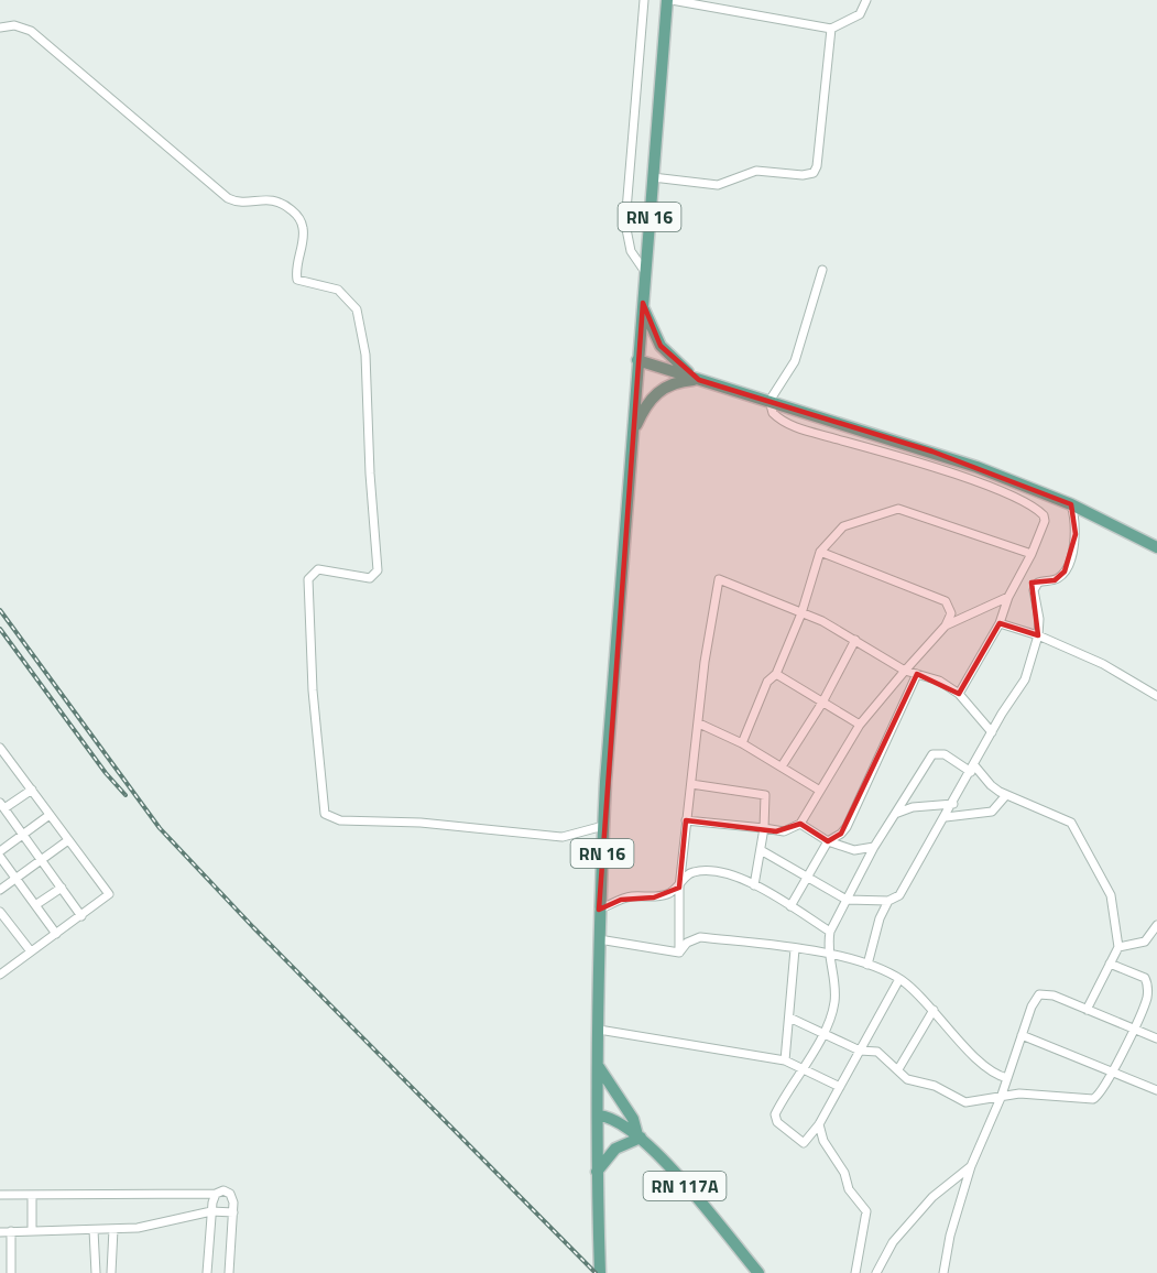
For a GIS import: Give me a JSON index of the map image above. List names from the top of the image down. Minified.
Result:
{"streets":{"main road":["RN 16","RN 117A"]},"crossings":[["RN 16","RN 117A"]]}
